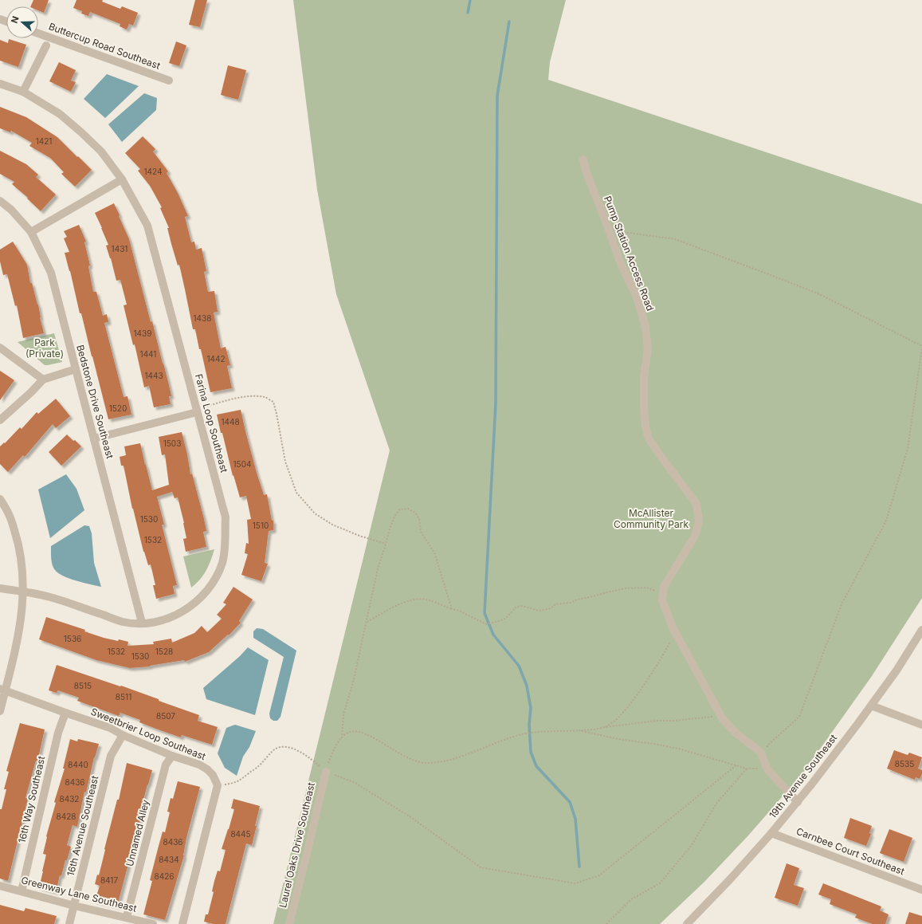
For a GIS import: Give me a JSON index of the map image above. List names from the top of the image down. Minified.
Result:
{"streets":{"street":["Buttercup Road Southeast","Pump Station Access Road","Bedstone Drive Southeast","Farina Loop Southeast","Sweetbrier Loop Southeast","19th Avenue Southeast","16th Way Southeast","16th Avenue Southeast","Unnamed Alley","Laurel Oaks Drive Southeast","Carnbee Court Southeast","Greenway Lane Southeast"]},"crossings":[["Bedstone Drive Southeast","Farina Loop Southeast"],["Sweetbrier Loop Southeast","16th Way Southeast"],["Sweetbrier Loop Southeast","16th Avenue Southeast"],["Sweetbrier Loop Southeast","Unnamed Alley"],["19th Avenue Southeast","Carnbee Court Southeast"],["16th Way Southeast","Greenway Lane Southeast"],["16th Avenue Southeast","Greenway Lane Southeast"],["Unnamed Alley","Greenway Lane Southeast"]],"parks":["Park (Private)","McAllister Community Park"],"house_numbers":["1421","1424","1431","1438","1439","1441","1442","1443","1520","1448","1503","1504","1530","1510","1532","1536","1532","1528","1530","8515","8511","8507","8535","8440","8436","8432","8428","8445","8436","8434","8426","8417"],"north":"left"}
